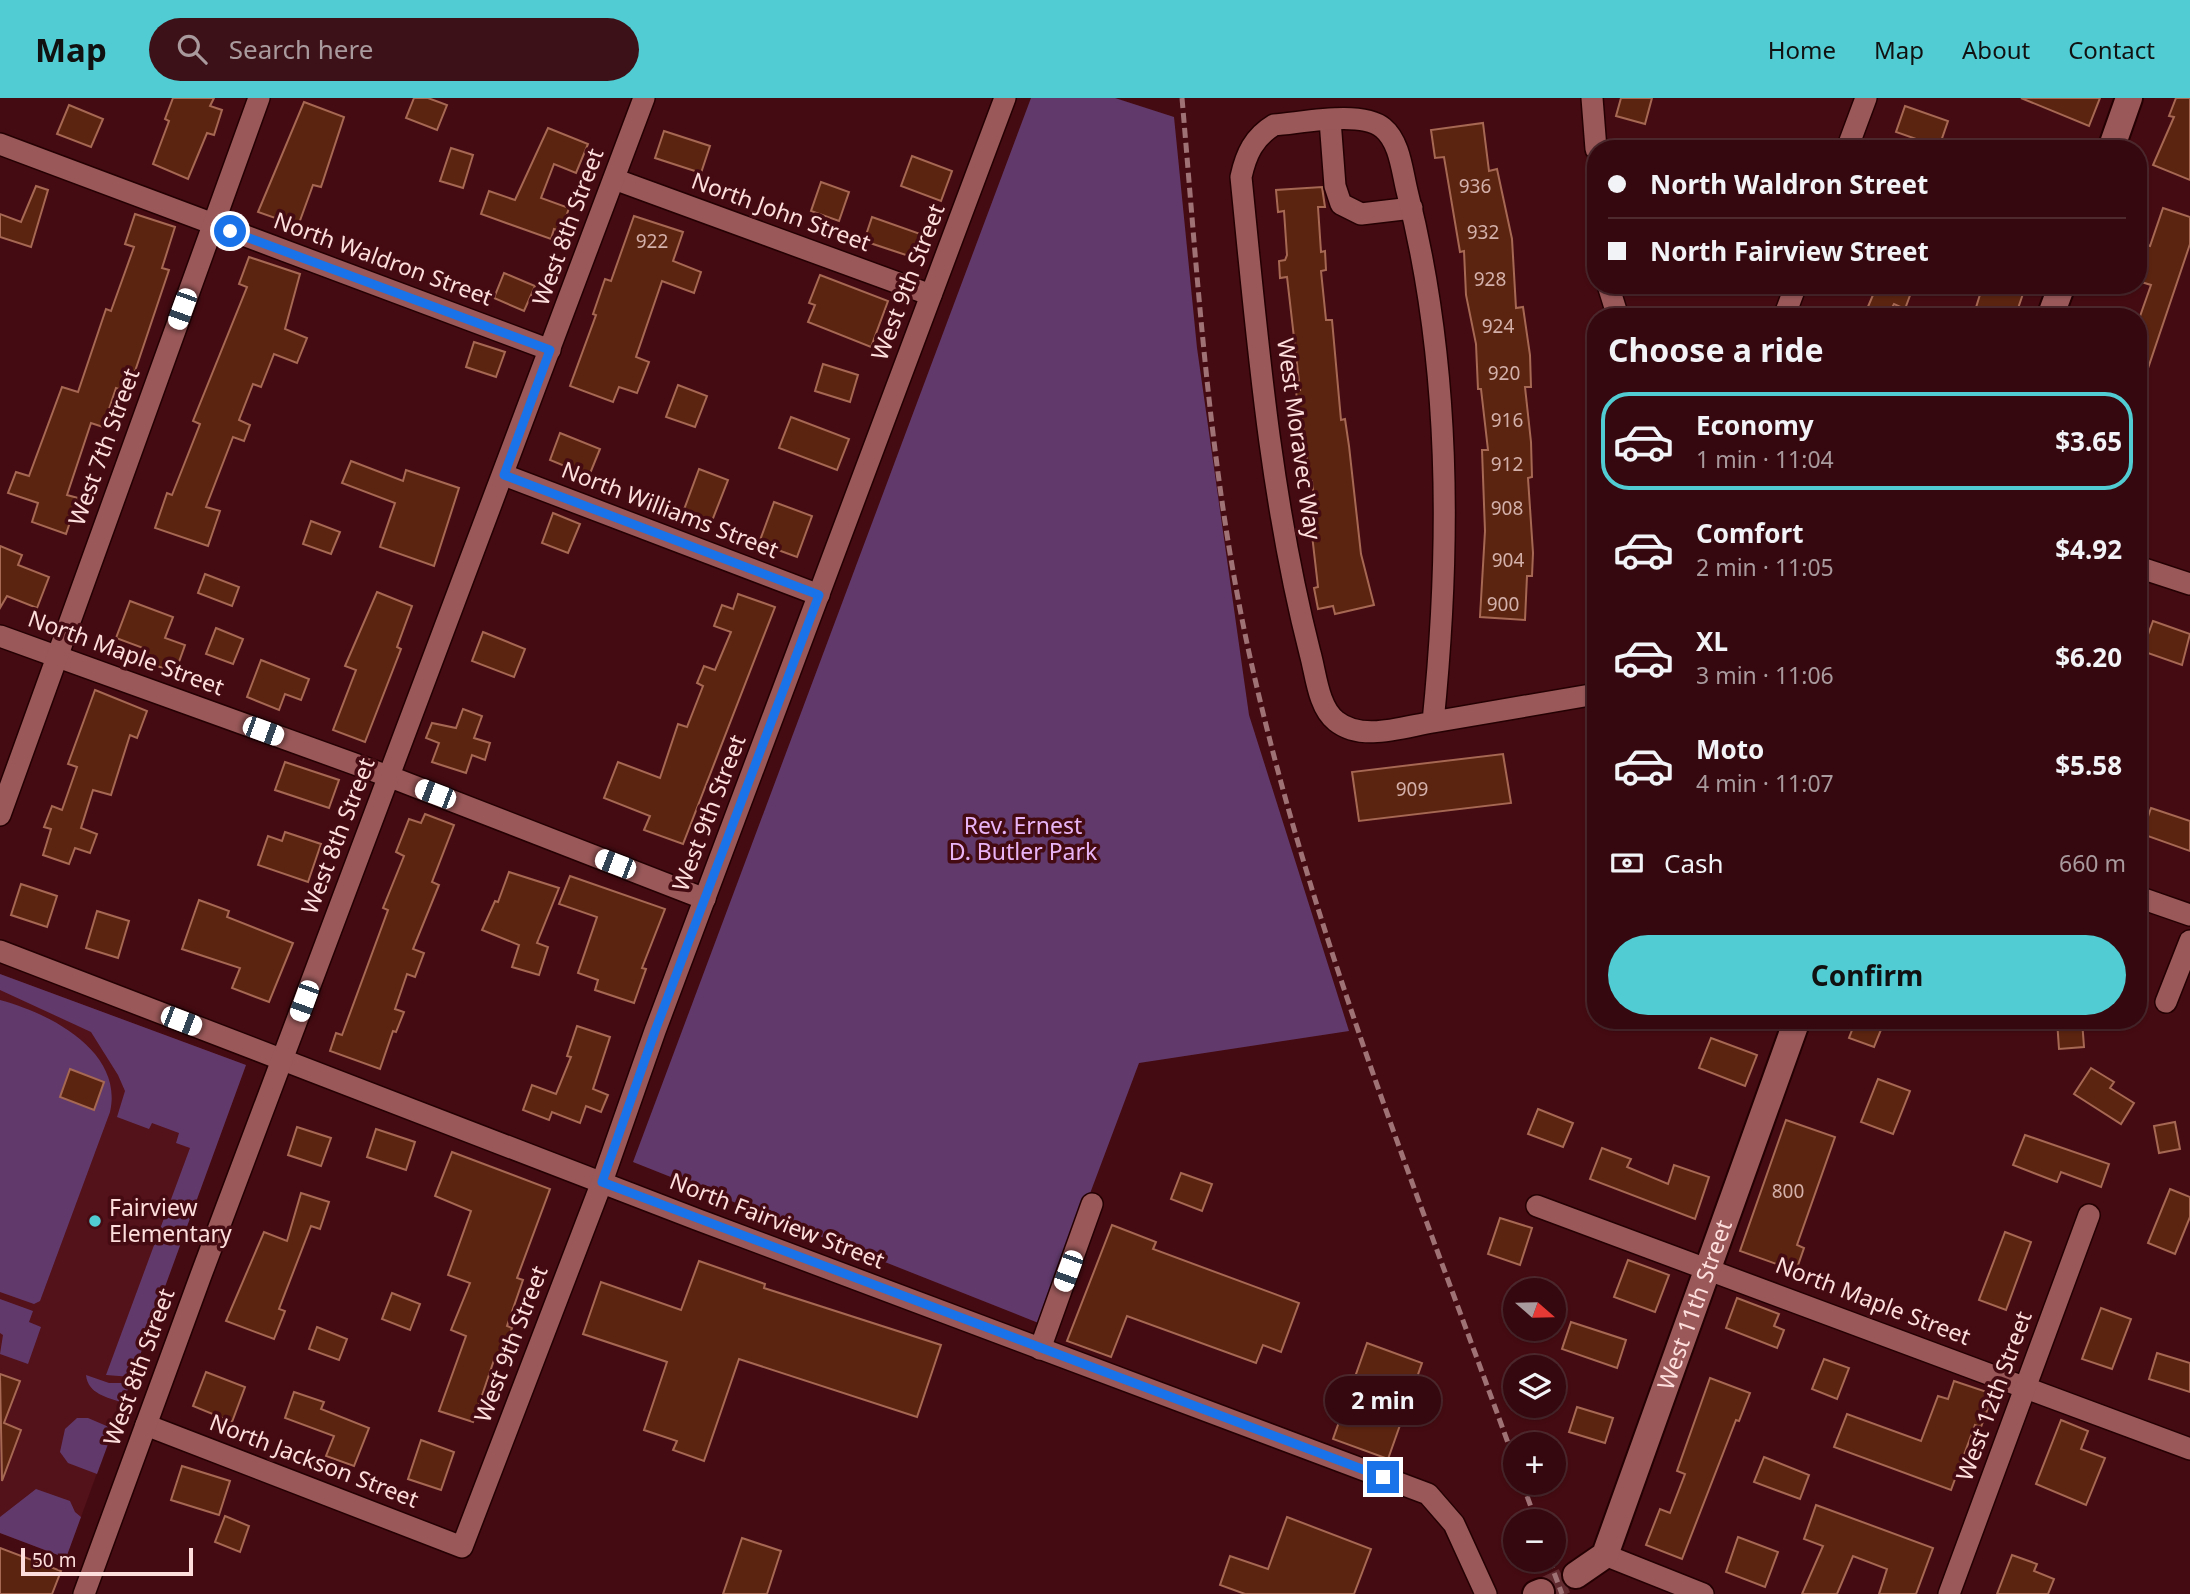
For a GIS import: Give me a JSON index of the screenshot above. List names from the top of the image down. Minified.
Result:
{"streets":{"street":["North John Street","West 8th Street","North Waldron Street","West 9th Street","West Moravec Way","West 7th Street","North Williams Street","North Maple Street","North Fairview Street","West 11th Street","West 12th Street","North Jackson Street"]},"crossings":[["North John Street","West 8th Street"],["North John Street","West 9th Street"],["West 8th Street","North Waldron Street"],["West 8th Street","North Williams Street"],["West 8th Street","North Maple Street"],["West 8th Street","North Fairview Street"],["West 8th Street","North Jackson Street"],["North Waldron Street","West 7th Street"],["West 9th Street","North Williams Street"],["West 9th Street","North Maple Street"],["West 9th Street","North Fairview Street"],["West 9th Street","North Jackson Street"],["West 7th Street","North Maple Street"],["North Maple Street","West 11th Street"],["North Maple Street","West 12th Street"]],"parks":["Rev. Ernest D. Butler Park"],"places":["Fairview Elementary"],"house_numbers":["936","932","922","928","924","920","916","912","908","904","900","909","800"],"scale_bar":"50 m","north":"right","page":{"header":"Map","search":"Search here","nav":["Home","Map","About","Contact"],"banner":["North Waldron Street","North Fairview Street"],"heading":"Choose a ride","list":[{"name":"Economy","note":"1 min · 11:04","value":"$3.65"},{"name":"Comfort","note":"2 min · 11:05","value":"$4.92"},{"name":"XL","note":"3 min · 11:06","value":"$6.20"},{"name":"Moto","note":"4 min · 11:07","value":"$5.58"}],"pay":["Cash","660 m"],"buttons":"Confirm","map_buttons":["+","−"],"bubble":"2 min","scale":"50 m"}}
